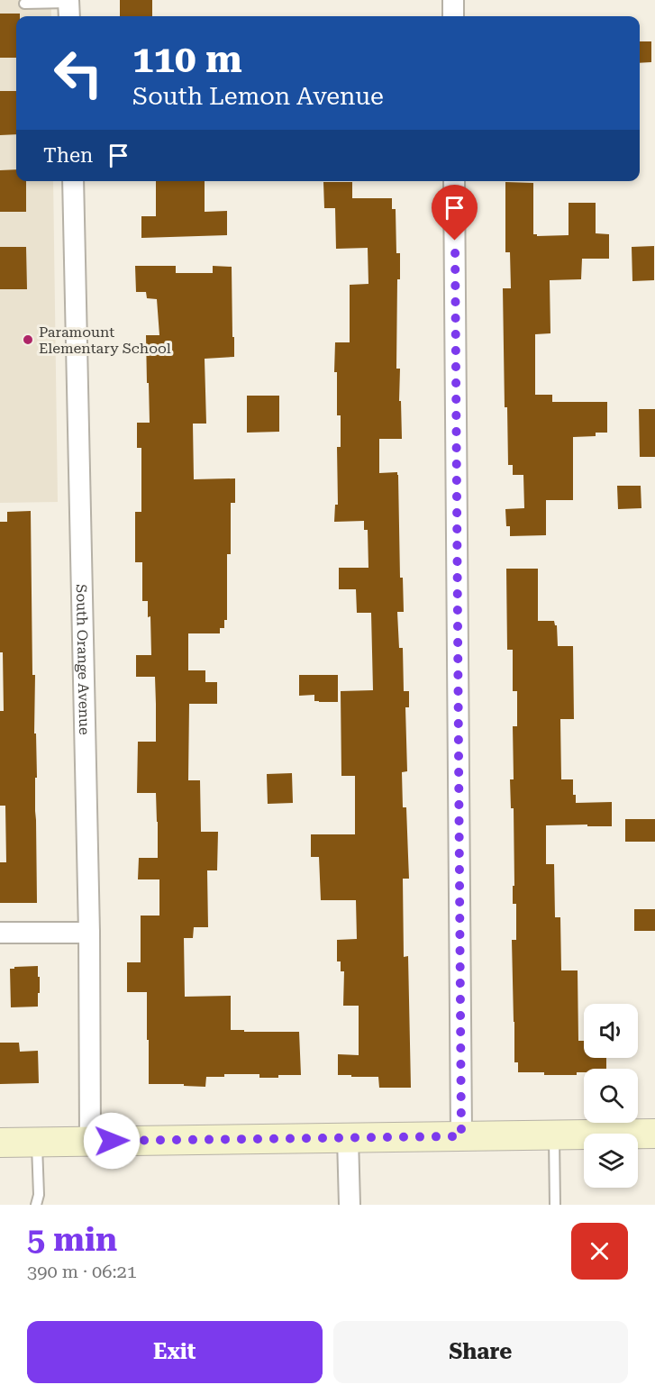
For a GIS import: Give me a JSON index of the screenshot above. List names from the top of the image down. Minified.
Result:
{"streets":{"street":["South Orange Avenue"]},"places":["Paramount Elementary School"],"page":{"turn":["110 m","South Lemon Avenue"],"then":"Then","heading":["5 min","390 m · 06:21"],"buttons":["Exit","Share"]}}
